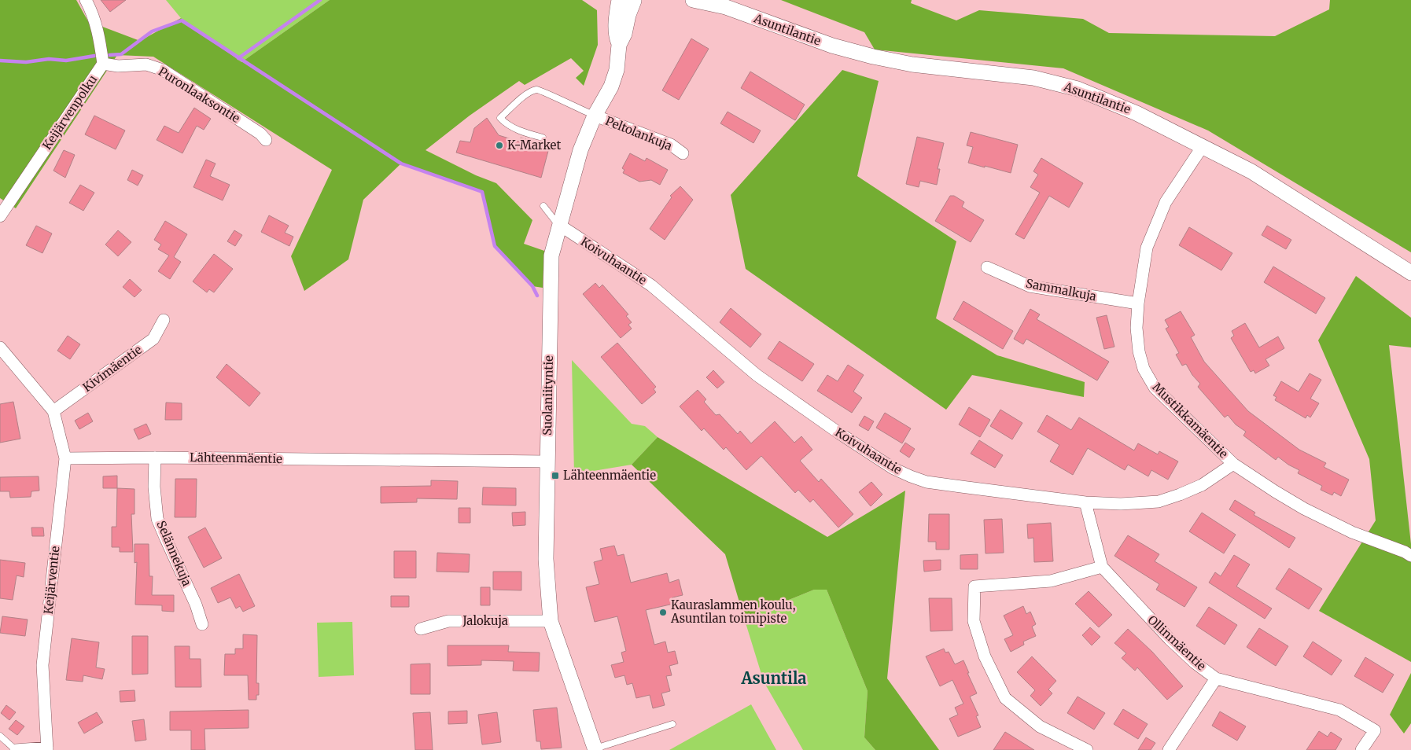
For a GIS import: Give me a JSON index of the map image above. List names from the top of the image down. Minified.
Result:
{"streets":{"street":["Asuntilantie","Puronlaaksontie","Keijärvenpolku","Peltolankuja","Koivuhaantie","Sammalkuja","Kivimäentie","Suolaniityntie","Mustikkamäentie","Lähteenmäentie","Selännekuja","Keijärventie","Jalokuja","Ollinmäentie"]},"crossings":[["Asuntilantie","Mustikkamäentie"],["Puronlaaksontie","Keijärvenpolku"],["Peltolankuja","Suolaniityntie"],["Koivuhaantie","Suolaniityntie"],["Koivuhaantie","Mustikkamäentie"],["Koivuhaantie","Ollinmäentie"],["Sammalkuja","Mustikkamäentie"],["Kivimäentie","Keijärventie"],["Suolaniityntie","Lähteenmäentie"],["Suolaniityntie","Jalokuja"],["Lähteenmäentie","Selännekuja"],["Lähteenmäentie","Keijärventie"]],"districts":["Asuntila"],"places":{"other":["K-Market","Kauraslammen koulu, Asuntilan toimipiste"],"transit":["Lähteenmäentie"]}}
